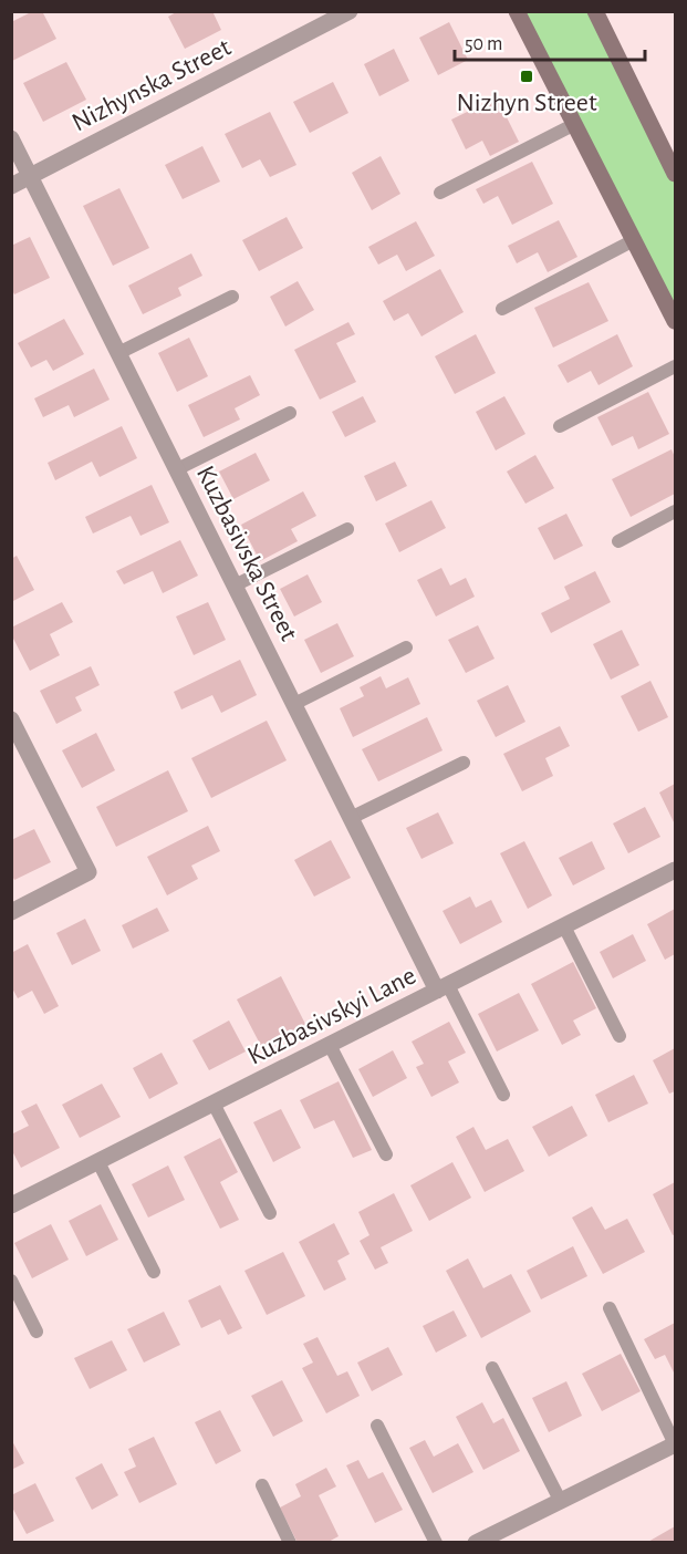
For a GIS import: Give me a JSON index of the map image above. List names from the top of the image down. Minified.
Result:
{"streets":{"street":["Nizhynska Street","Kuzbasivska Street","Kuzbasivskyi Lane"]},"crossings":[["Nizhynska Street","Kuzbasivska Street"],["Kuzbasivska Street","Kuzbasivskyi Lane"]],"places":{"transit":["Nizhyn Street"]},"scale_bar":"50 m"}
